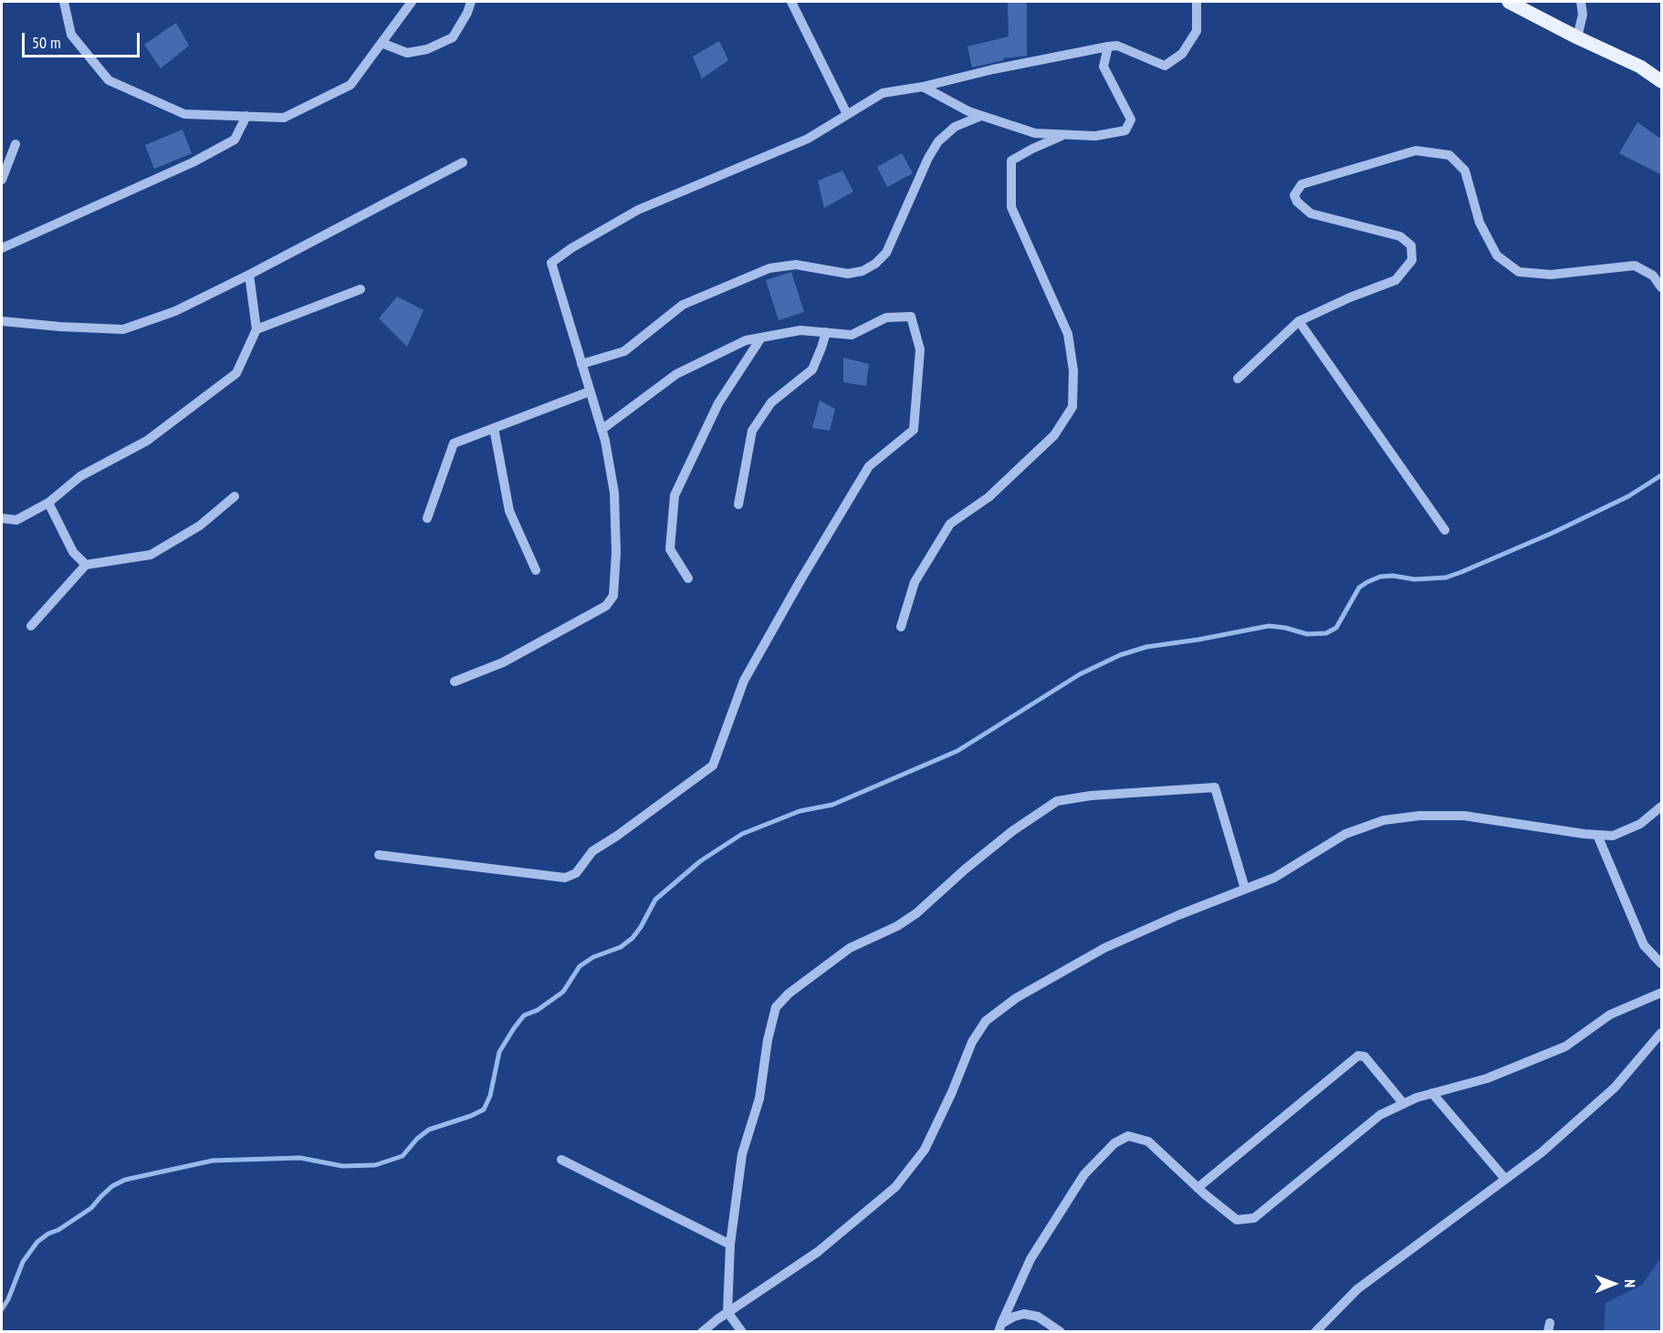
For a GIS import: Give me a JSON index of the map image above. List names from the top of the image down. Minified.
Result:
{"scale_bar":"50 m","north":"right"}
